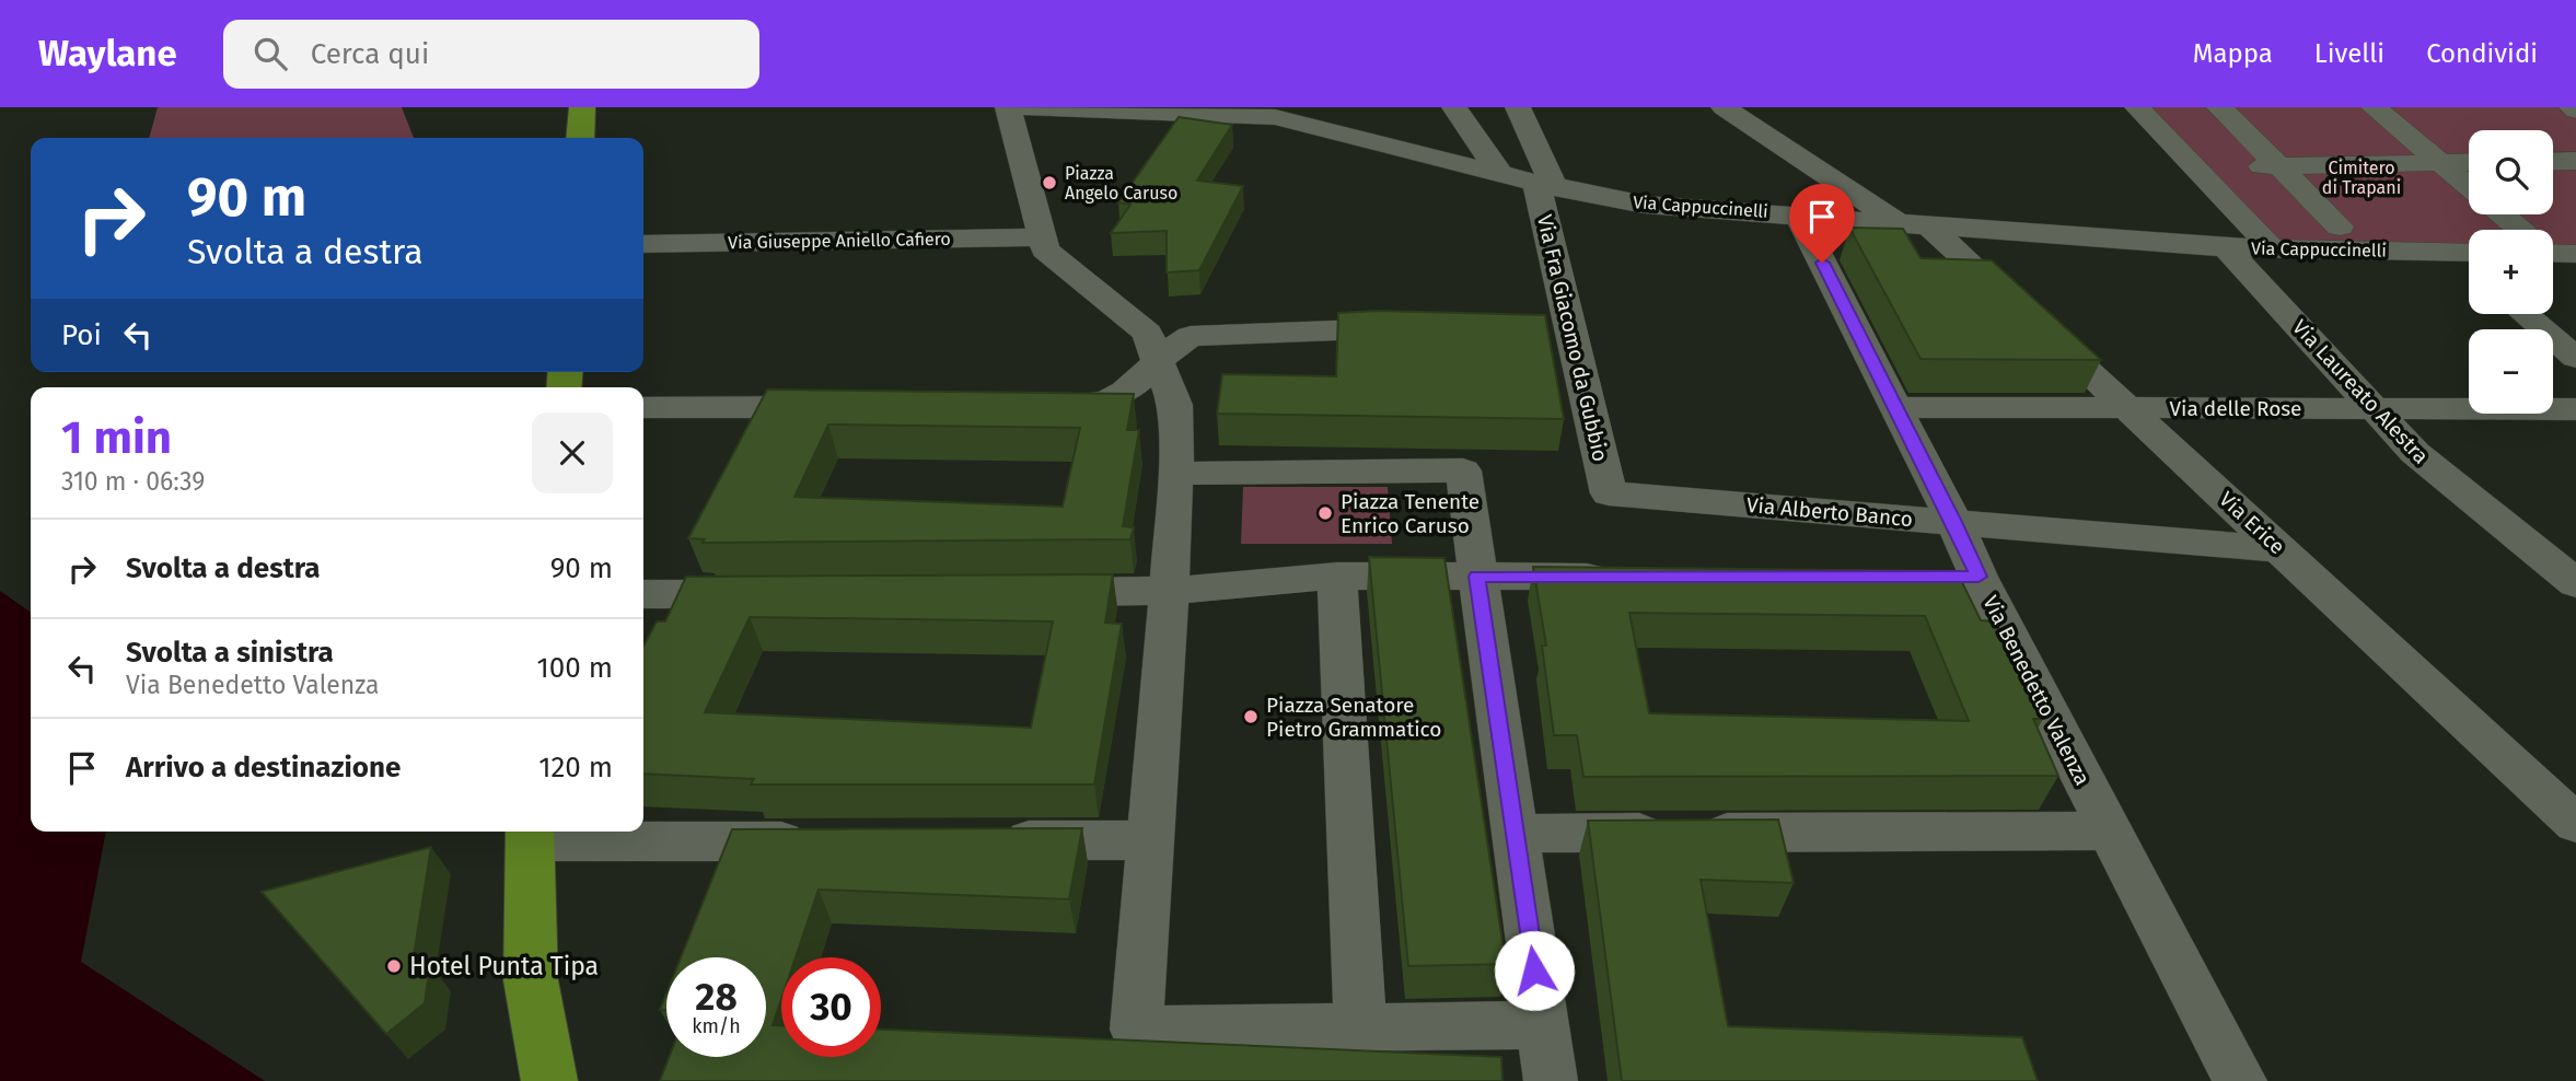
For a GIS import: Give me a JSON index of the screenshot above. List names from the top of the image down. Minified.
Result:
{"streets":{"street":["Via Cappuccinelli","Via Giuseppe Aniello Cafiero","Via Fra Giacomo da Gubbio","Via Laureato Alestra","Via delle Rose","Via Alberto Banco","Via Erice","Via Benedetto Valenza"]},"crossings":[["Via Cappuccinelli","Via Fra Giacomo da Gubbio"],["Via Cappuccinelli","Via Laureato Alestra"],["Via Cappuccinelli","Via Erice"],["Via Cappuccinelli","Via Benedetto Valenza"],["Via Fra Giacomo da Gubbio","Via Alberto Banco"],["Via Laureato Alestra","Via delle Rose"],["Via delle Rose","Via Erice"],["Via delle Rose","Via Benedetto Valenza"],["Via Alberto Banco","Via Erice"],["Via Alberto Banco","Via Benedetto Valenza"]],"parks":["Cimitero di Trapani"],"places":["Piazza Angelo Caruso","Piazza Tenente Enrico Caruso","Piazza Senatore Pietro Grammatico","Hotel Punta Tipa"],"page":{"header":"Waylane","search":"Cerca qui","nav":["Mappa","Livelli","Condividi"],"map_buttons":["+","−"],"turn":["90 m","Svolta a destra"],"then":"Poi","heading":["1 min","310 m · 06:39"],"list":[{"name":"Svolta a destra","value":"90 m"},{"name":"Svolta a sinistra","note":"Via Benedetto Valenza","value":"100 m"},{"name":"Arrivo a destinazione","value":"120 m"}],"speed":"28 km/h","limit":"30"}}
